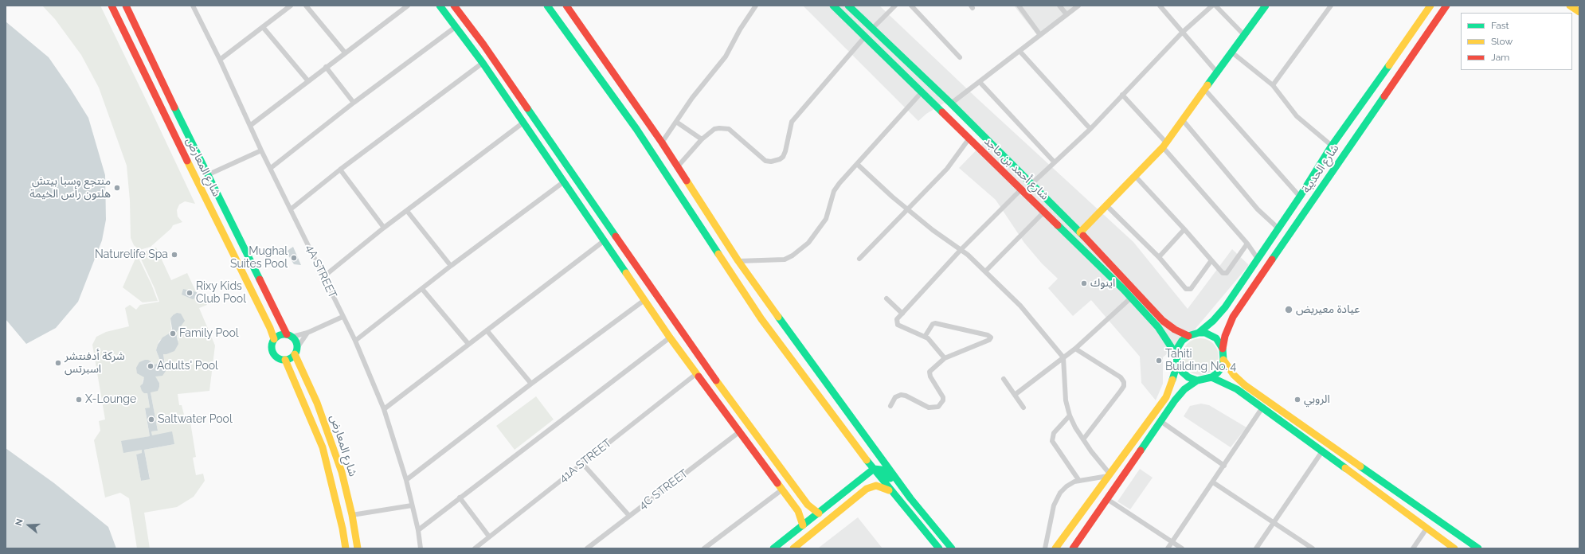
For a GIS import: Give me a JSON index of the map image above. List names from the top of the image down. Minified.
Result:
{"streets":{"street":["شارع المعارض","شارع أحمد بن ماجد","شارع الحديبة","4A STREET","41A STREET","4C STREET"]},"crossings":[["شارع أحمد بن ماجد","شارع الحديبة"]],"places":["منتجع وسبا بيتش هلتون رأس الخيمة","Naturelife Spa","Mughal Suites Pool","اينوك","Rixy Kids Club Pool","عيادة معيريض","Family Pool","Tahiti Building No. 4","شركة أدفنتشر اسبرتس","Adults' Pool","X-Lounge","الروبي","Saltwater Pool"],"legend":["Fast","Slow","Jam"],"north":"left"}
